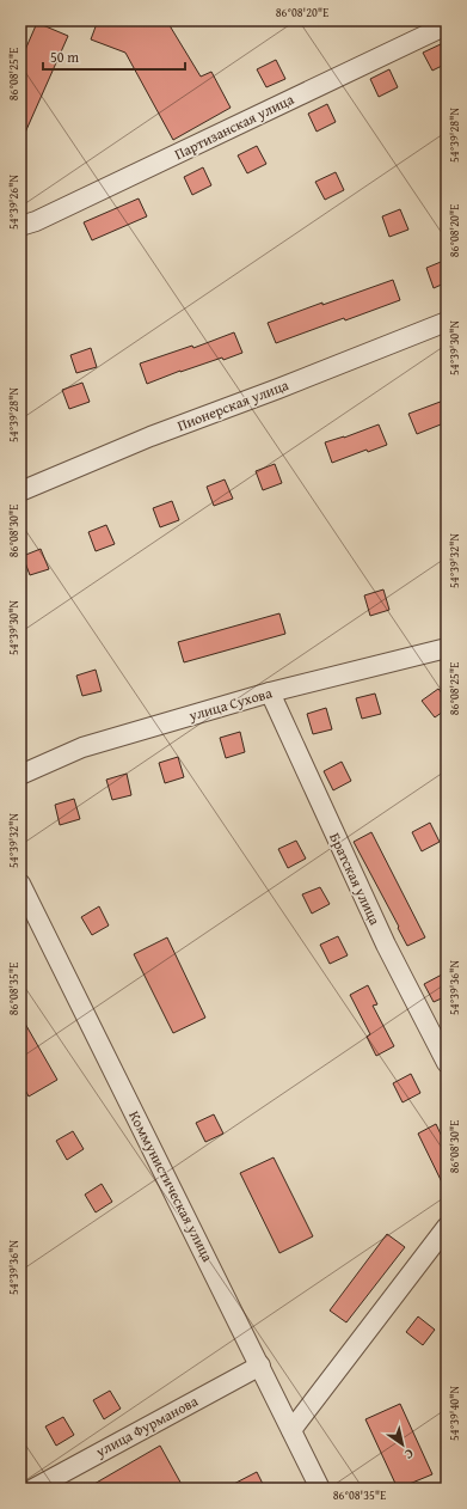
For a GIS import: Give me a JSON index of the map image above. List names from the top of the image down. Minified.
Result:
{"streets":{"street":["Партизанская улица","Пионерская улица","улица Сухова","Братская улица","Коммунистическая улица","улица Фурманова"]},"crossings":[["улица Сухова","Братская улица"],["Коммунистическая улица","улица Фурманова"]],"scale_bar":"50 m","north":"bottom right","coordinates":["86°08'20\"E","86°08'25\"E","54°39'28\"N","54°39'26\"N","54°39'30\"N","86°08'30\"E","54°39'32\"N","54°39'36\"N","86°08'35\"E","54°39'40\"N"]}
